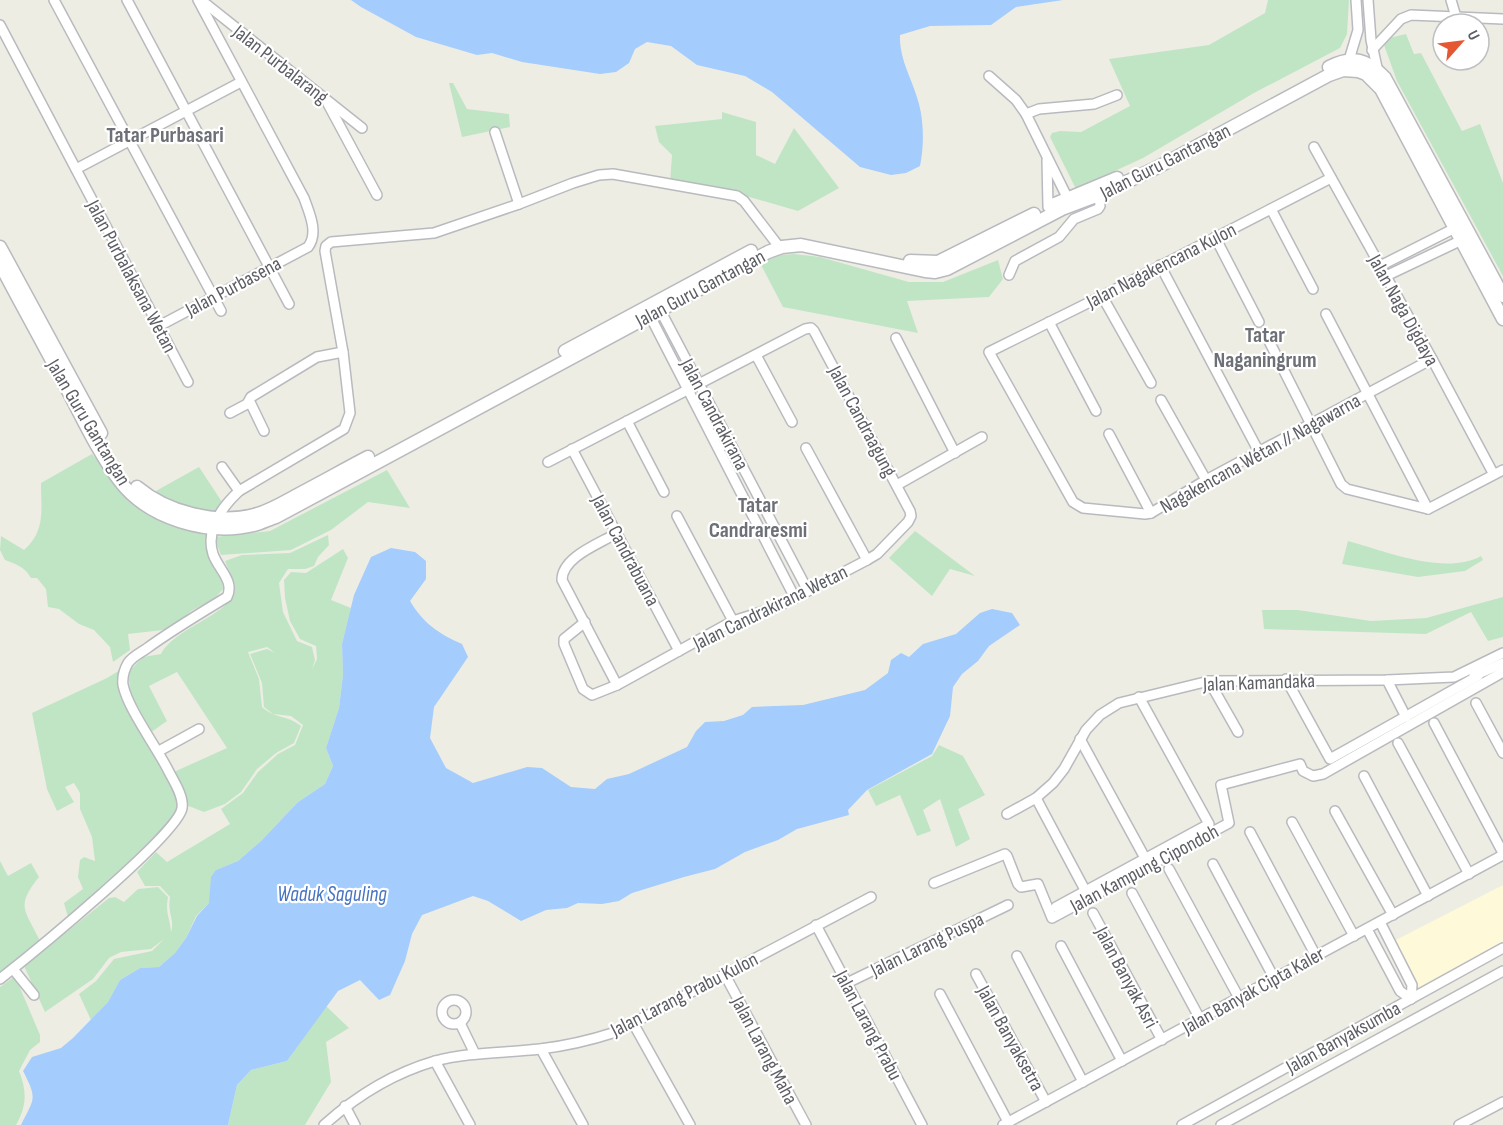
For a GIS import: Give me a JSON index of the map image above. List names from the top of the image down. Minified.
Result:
{"streets":{"street":["Jalan Purbalarang","Jalan Guru Gantangan","Jalan Nagakencana Kulon","Jalan Purbalaksana Wetan","Jalan Purbasena","Jalan Naga Digdaya","Jalan Candrakirana","Jalan Candraagung","Nagakencana Wétan // Nagawarna","Jalan Candrabuana","Jalan Candrakirana Wetan","Jalan Kamandaka","Jalan Kampung Cipondoh","Jalan Larang Puspa","Jalan Banyak Asri","Jalan Banyak Cipta Kaler","Jalan Larang Prabu Kulon","Jalan Larang Prabu","Jalan Banyaksumba","Jalan Banyaksetra","Jalan Larang Maha"]},"crossings":[["Jalan Guru Gantangan","Jalan Candrakirana"],["Jalan Nagakencana Kulon","Jalan Naga Digdaya"],["Jalan Nagakencana Kulon","Nagakencana Wétan // Nagawarna"],["Jalan Purbalaksana Wetan","Jalan Purbasena"],["Jalan Naga Digdaya","Nagakencana Wétan // Nagawarna"],["Jalan Candrakirana","Jalan Candrakirana Wetan"],["Jalan Candraagung","Jalan Candrakirana Wetan"],["Jalan Candrabuana","Jalan Candrakirana Wetan"],["Jalan Larang Puspa","Jalan Larang Prabu"],["Jalan Banyak Asri","Jalan Banyak Cipta Kaler"],["Jalan Banyak Cipta Kaler","Jalan Banyaksetra"],["Jalan Larang Prabu Kulon","Jalan Larang Prabu"],["Jalan Larang Prabu Kulon","Jalan Larang Maha"]],"districts":["Tatar Purbasari","Tatar Naganingrum","Tatar Candraresmi"],"water":["Waduk Saguling"],"north":"top right"}
